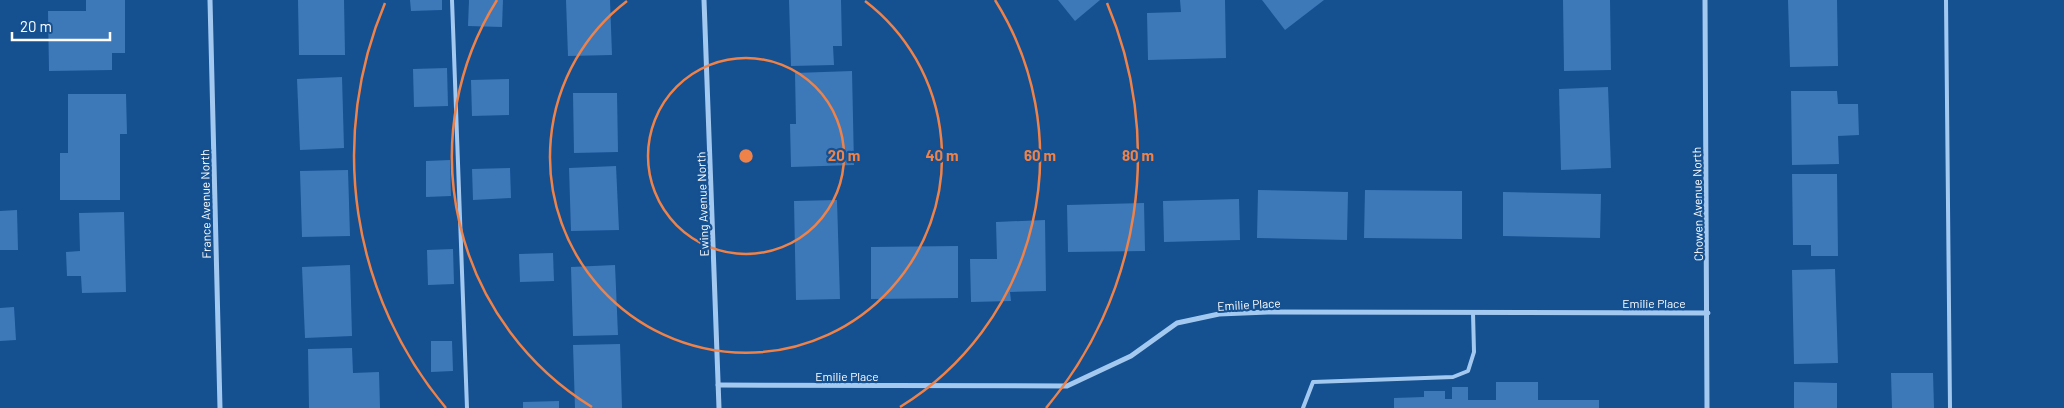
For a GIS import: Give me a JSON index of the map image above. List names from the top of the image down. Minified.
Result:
{"streets":{"street":["France Avenue North","Ewing Avenue North","Chowen Avenue North","Emilie Place"]},"crossings":[["Ewing Avenue North","Emilie Place"],["Chowen Avenue North","Emilie Place"]],"scale_bar":"20 m","rings":["20 m","40 m","60 m","80 m"]}
